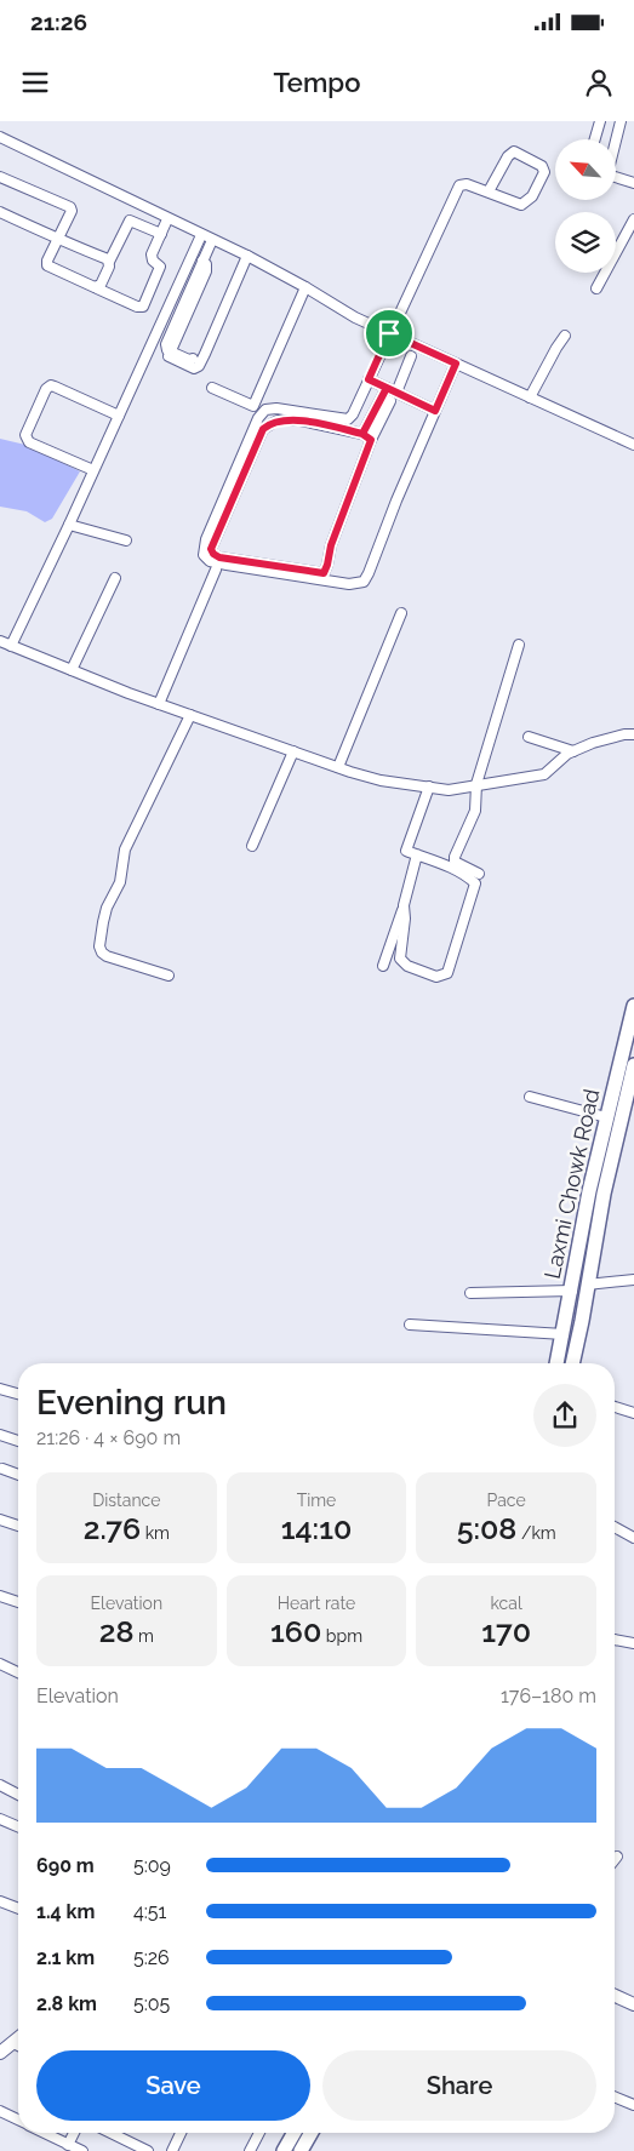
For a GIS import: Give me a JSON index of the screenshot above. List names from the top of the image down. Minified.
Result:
{"streets":{"main road":["Laxmi Chowk Road"]},"north":"top left","page":{"status":"21:26","header":"Tempo","heading":["Evening run","21:26 · 4 × 690 m"],"stats":[["Distance","2.76 km"],["Time","14:10"],["Pace","5:08 /km"],["Elevation","28 m"],["Heart rate","160 bpm"],["kcal","170"]],"chart":["Elevation","176–180 m"],"list":[{"name":"690 m","note":"5:09"},{"name":"1.4 km","note":"4:51"},{"name":"2.1 km","note":"5:26"},{"name":"2.8 km","note":"5:05"}],"buttons":["Save","Share"]}}
